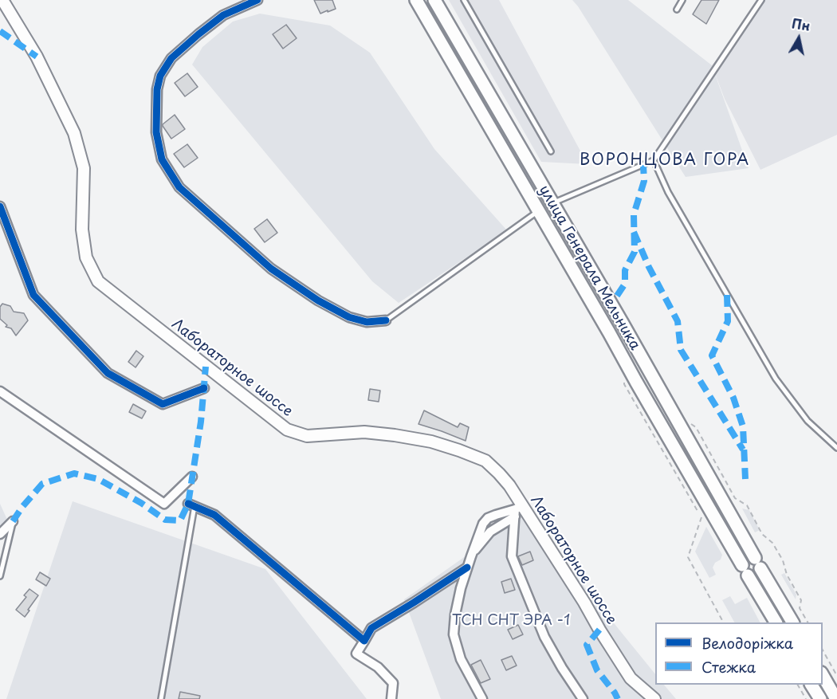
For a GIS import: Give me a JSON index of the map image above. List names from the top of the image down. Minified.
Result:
{"streets":{"main road":["улица Генерала Мельника","Лабораторное шоссе"]},"districts":["ВОРОНЦОВА ГОРА"],"parks":["ТСН СНТ ЭРА -1"],"legend":["Велодоріжка","Стежка"],"north":"top"}
